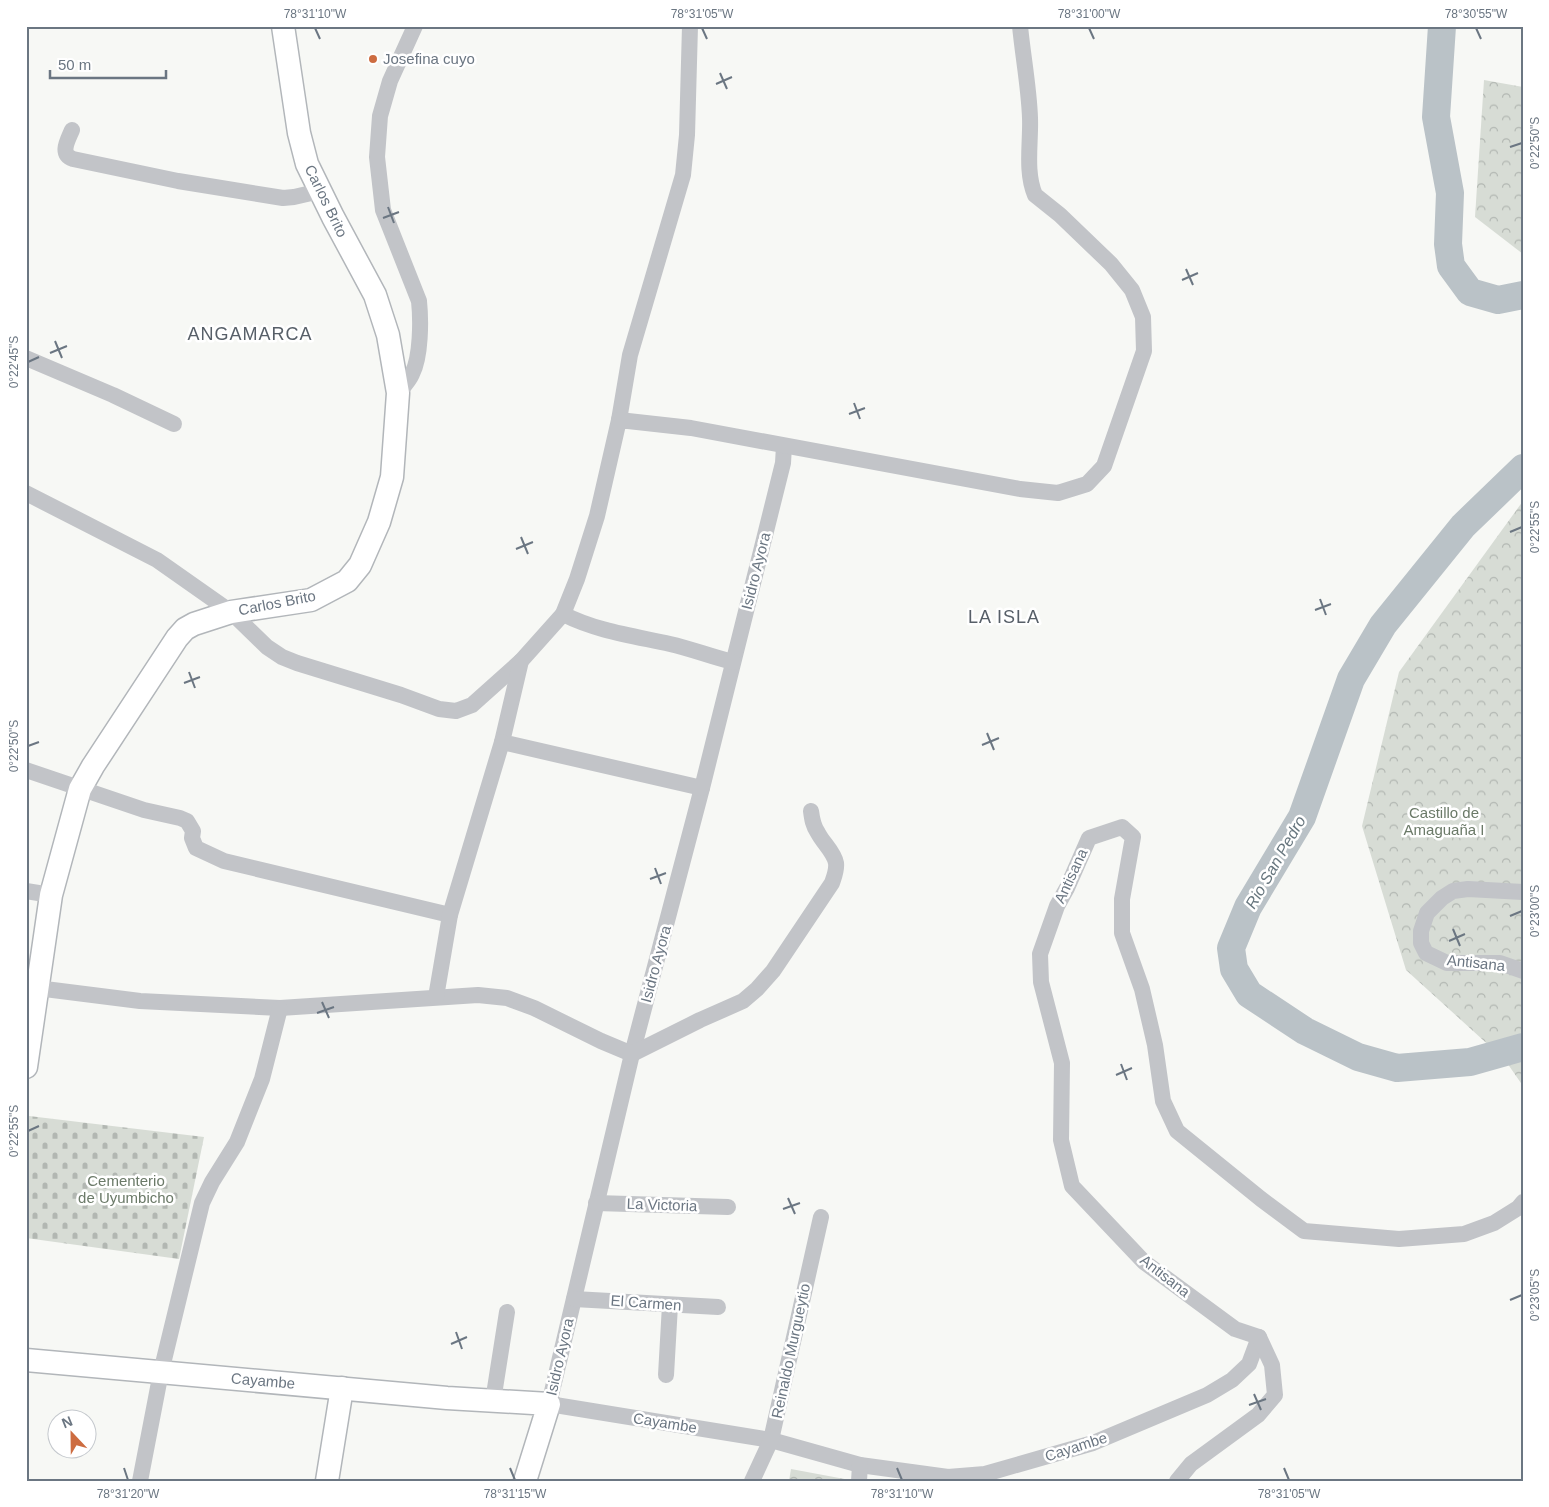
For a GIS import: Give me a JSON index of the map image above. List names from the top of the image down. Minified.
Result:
{"streets":{"street":["Carlos Brito","Isidro Ayora","Antisana","La Victoria","El Carmen","Reinaldo Murgueytio","Cayambe"]},"crossings":[["Isidro Ayora","La Victoria"],["Isidro Ayora","El Carmen"],["Isidro Ayora","Cayambe"],["Antisana","Cayambe"],["Reinaldo Murgueytio","Cayambe"]],"districts":["ANGAMARCA","LA ISLA"],"water":["Rio San Pedro"],"parks":["Castillo de Amaguaña I","Cementerio de Uyumbicho"],"places":["Josefina cuyo"],"scale_bar":"50 m","north":"top","coordinates":["78°31'10\"W","78°31'05\"W","78°31'00\"W","78°30'55\"W","0°22'50\"S","0°22'45\"S","0°22'55\"S","0°23'00\"S","0°23'05\"S","78°31'20\"W","78°31'15\"W"]}
